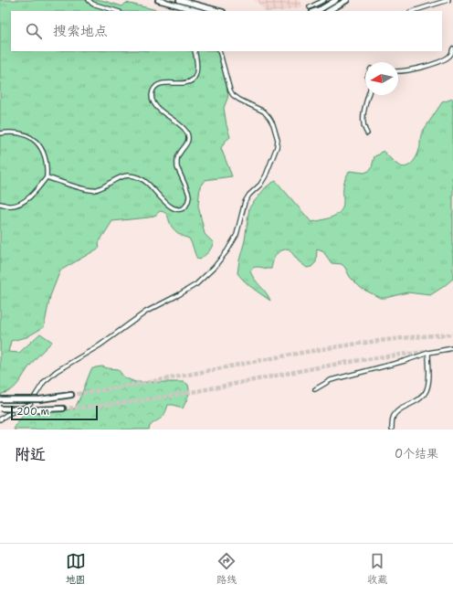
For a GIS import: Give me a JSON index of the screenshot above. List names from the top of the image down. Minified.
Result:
{"scale_bar":"200 m","north":"left","page":{"search":"搜索地点","scale":"200 m","heading":["附近","0个结果"],"nav":["地图","路线","收藏"]}}
